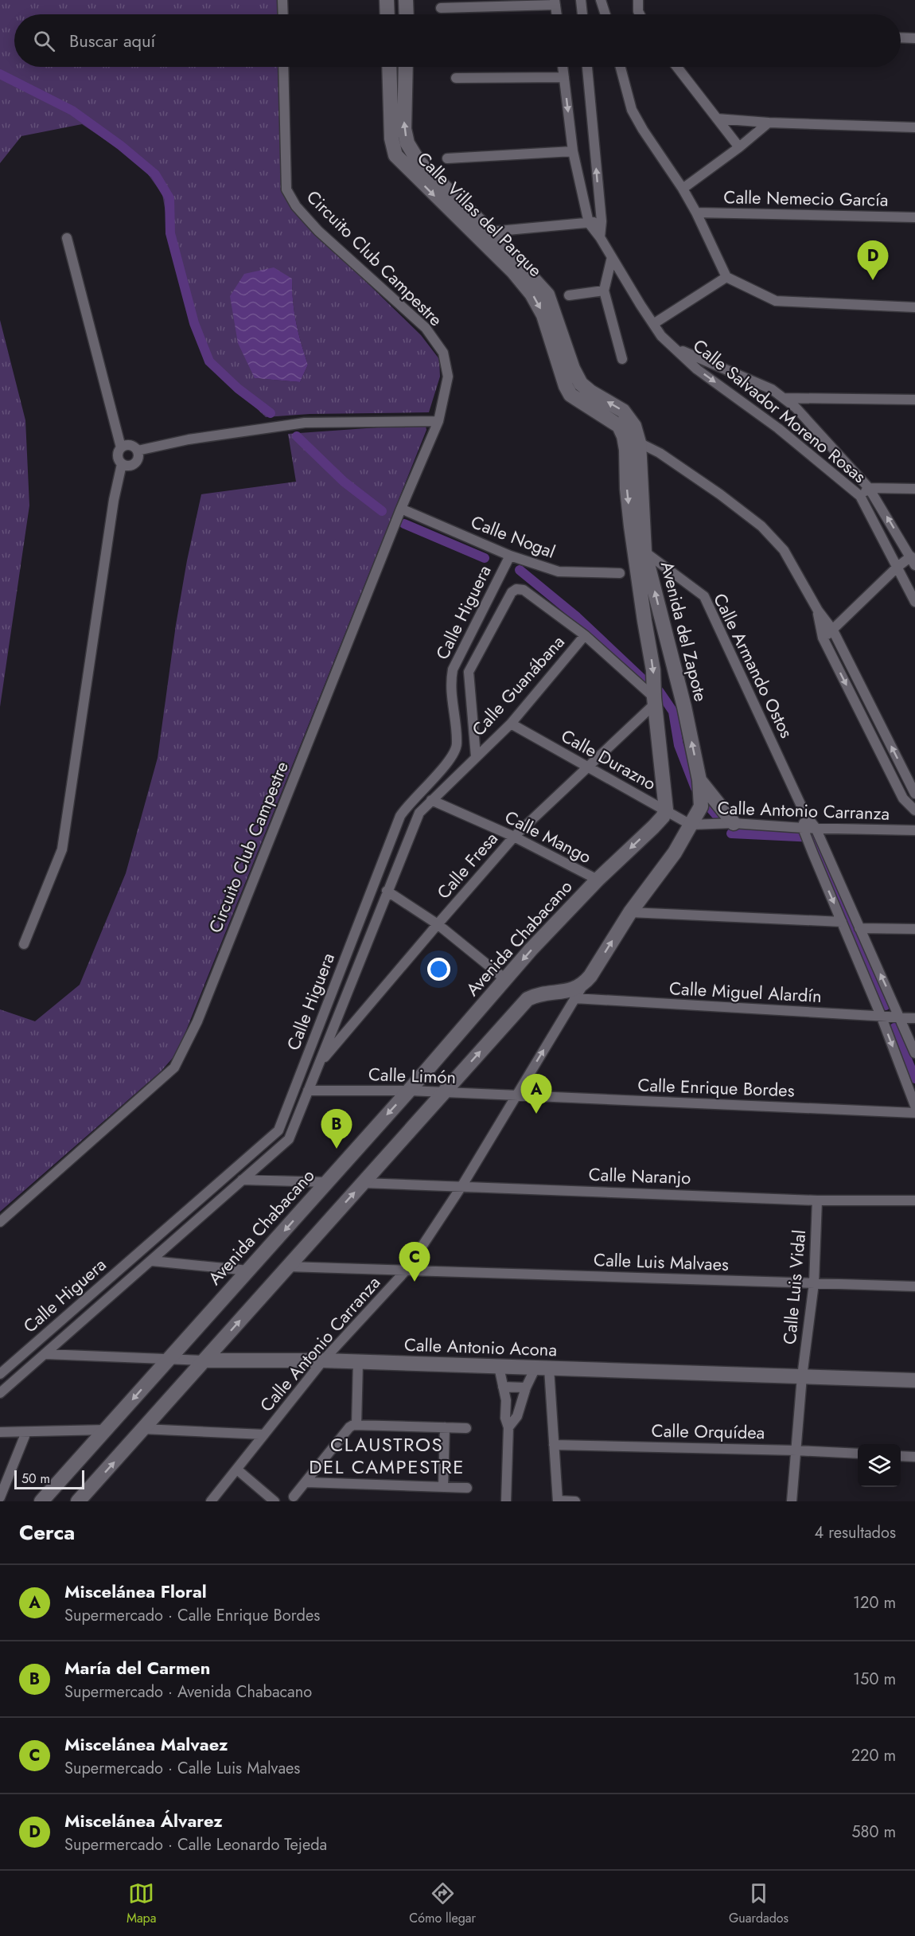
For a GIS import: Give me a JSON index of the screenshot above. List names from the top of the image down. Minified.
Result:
{"streets":{"main road":["Calle Villas del Parque","Avenida del Zapote","Avenida Chabacano","Calle Antonio Acona"],"street":["Calle Nemecio García","Circuito Club Campestre","Calle Salvador Moreno Rosas","Calle Nogal","Calle Higuera","Calle Armando Ostos","Calle Guanábana","Calle Durazno","Calle Antonio Carranza","Calle Mango","Calle Fresa","Calle Miguel Alardín","Calle Limón","Calle Enrique Bordes","Calle Naranjo","Calle Luis Malvaes","Calle Luis Vidal","Calle Orquídea"]},"crossings":[["Calle Villas del Parque","Avenida del Zapote"],["Circuito Club Campestre","Calle Nogal"],["Calle Nogal","Calle Higuera"],["Calle Higuera","Calle Guanábana"],["Calle Higuera","Calle Mango"],["Calle Higuera","Calle Fresa"],["Calle Higuera","Calle Limón"],["Calle Higuera","Calle Antonio Acona"],["Avenida del Zapote","Calle Armando Ostos"],["Avenida del Zapote","Calle Durazno"],["Avenida del Zapote","Calle Antonio Carranza"],["Avenida del Zapote","Calle Fresa"],["Avenida del Zapote","Avenida Chabacano"],["Calle Armando Ostos","Calle Antonio Carranza"],["Calle Armando Ostos","Calle Miguel Alardín"],["Calle Guanábana","Calle Durazno"],["Calle Durazno","Calle Antonio Carranza"],["Calle Durazno","Calle Fresa"],["Calle Durazno","Avenida Chabacano"],["Calle Antonio Carranza","Calle Miguel Alardín"],["Calle Antonio Carranza","Calle Limón"],["Calle Antonio Carranza","Calle Enrique Bordes"],["Calle Antonio Carranza","Calle Naranjo"],["Calle Antonio Carranza","Calle Luis Malvaes"],["Calle Antonio Carranza","Calle Antonio Acona"],["Calle Mango","Calle Fresa"],["Calle Mango","Avenida Chabacano"],["Avenida Chabacano","Calle Limón"],["Avenida Chabacano","Calle Antonio Acona"],["Calle Limón","Calle Enrique Bordes"],["Calle Naranjo","Calle Luis Vidal"],["Calle Luis Malvaes","Calle Luis Vidal"],["Calle Luis Vidal","Calle Antonio Acona"]],"districts":["CLAUSTROS DEL CAMPESTRE"],"scale_bar":"50 m","page":{"search":"Buscar aquí","pins":["D","A","B","C"],"scale":"50 m","heading":["Cerca","4 resultados"],"list":[{"mark":"A","name":"Miscelánea Floral","note":"Supermercado · Calle Enrique Bordes","value":"120 m"},{"mark":"B","name":"María del Carmen","note":"Supermercado · Avenida Chabacano","value":"150 m"},{"mark":"C","name":"Miscelánea Malvaez","note":"Supermercado · Calle Luis Malvaes","value":"220 m"},{"mark":"D","name":"Miscelánea Álvarez","note":"Supermercado · Calle Leonardo Tejeda","value":"580 m"}],"nav":["Mapa","Cómo llegar","Guardados"]}}
